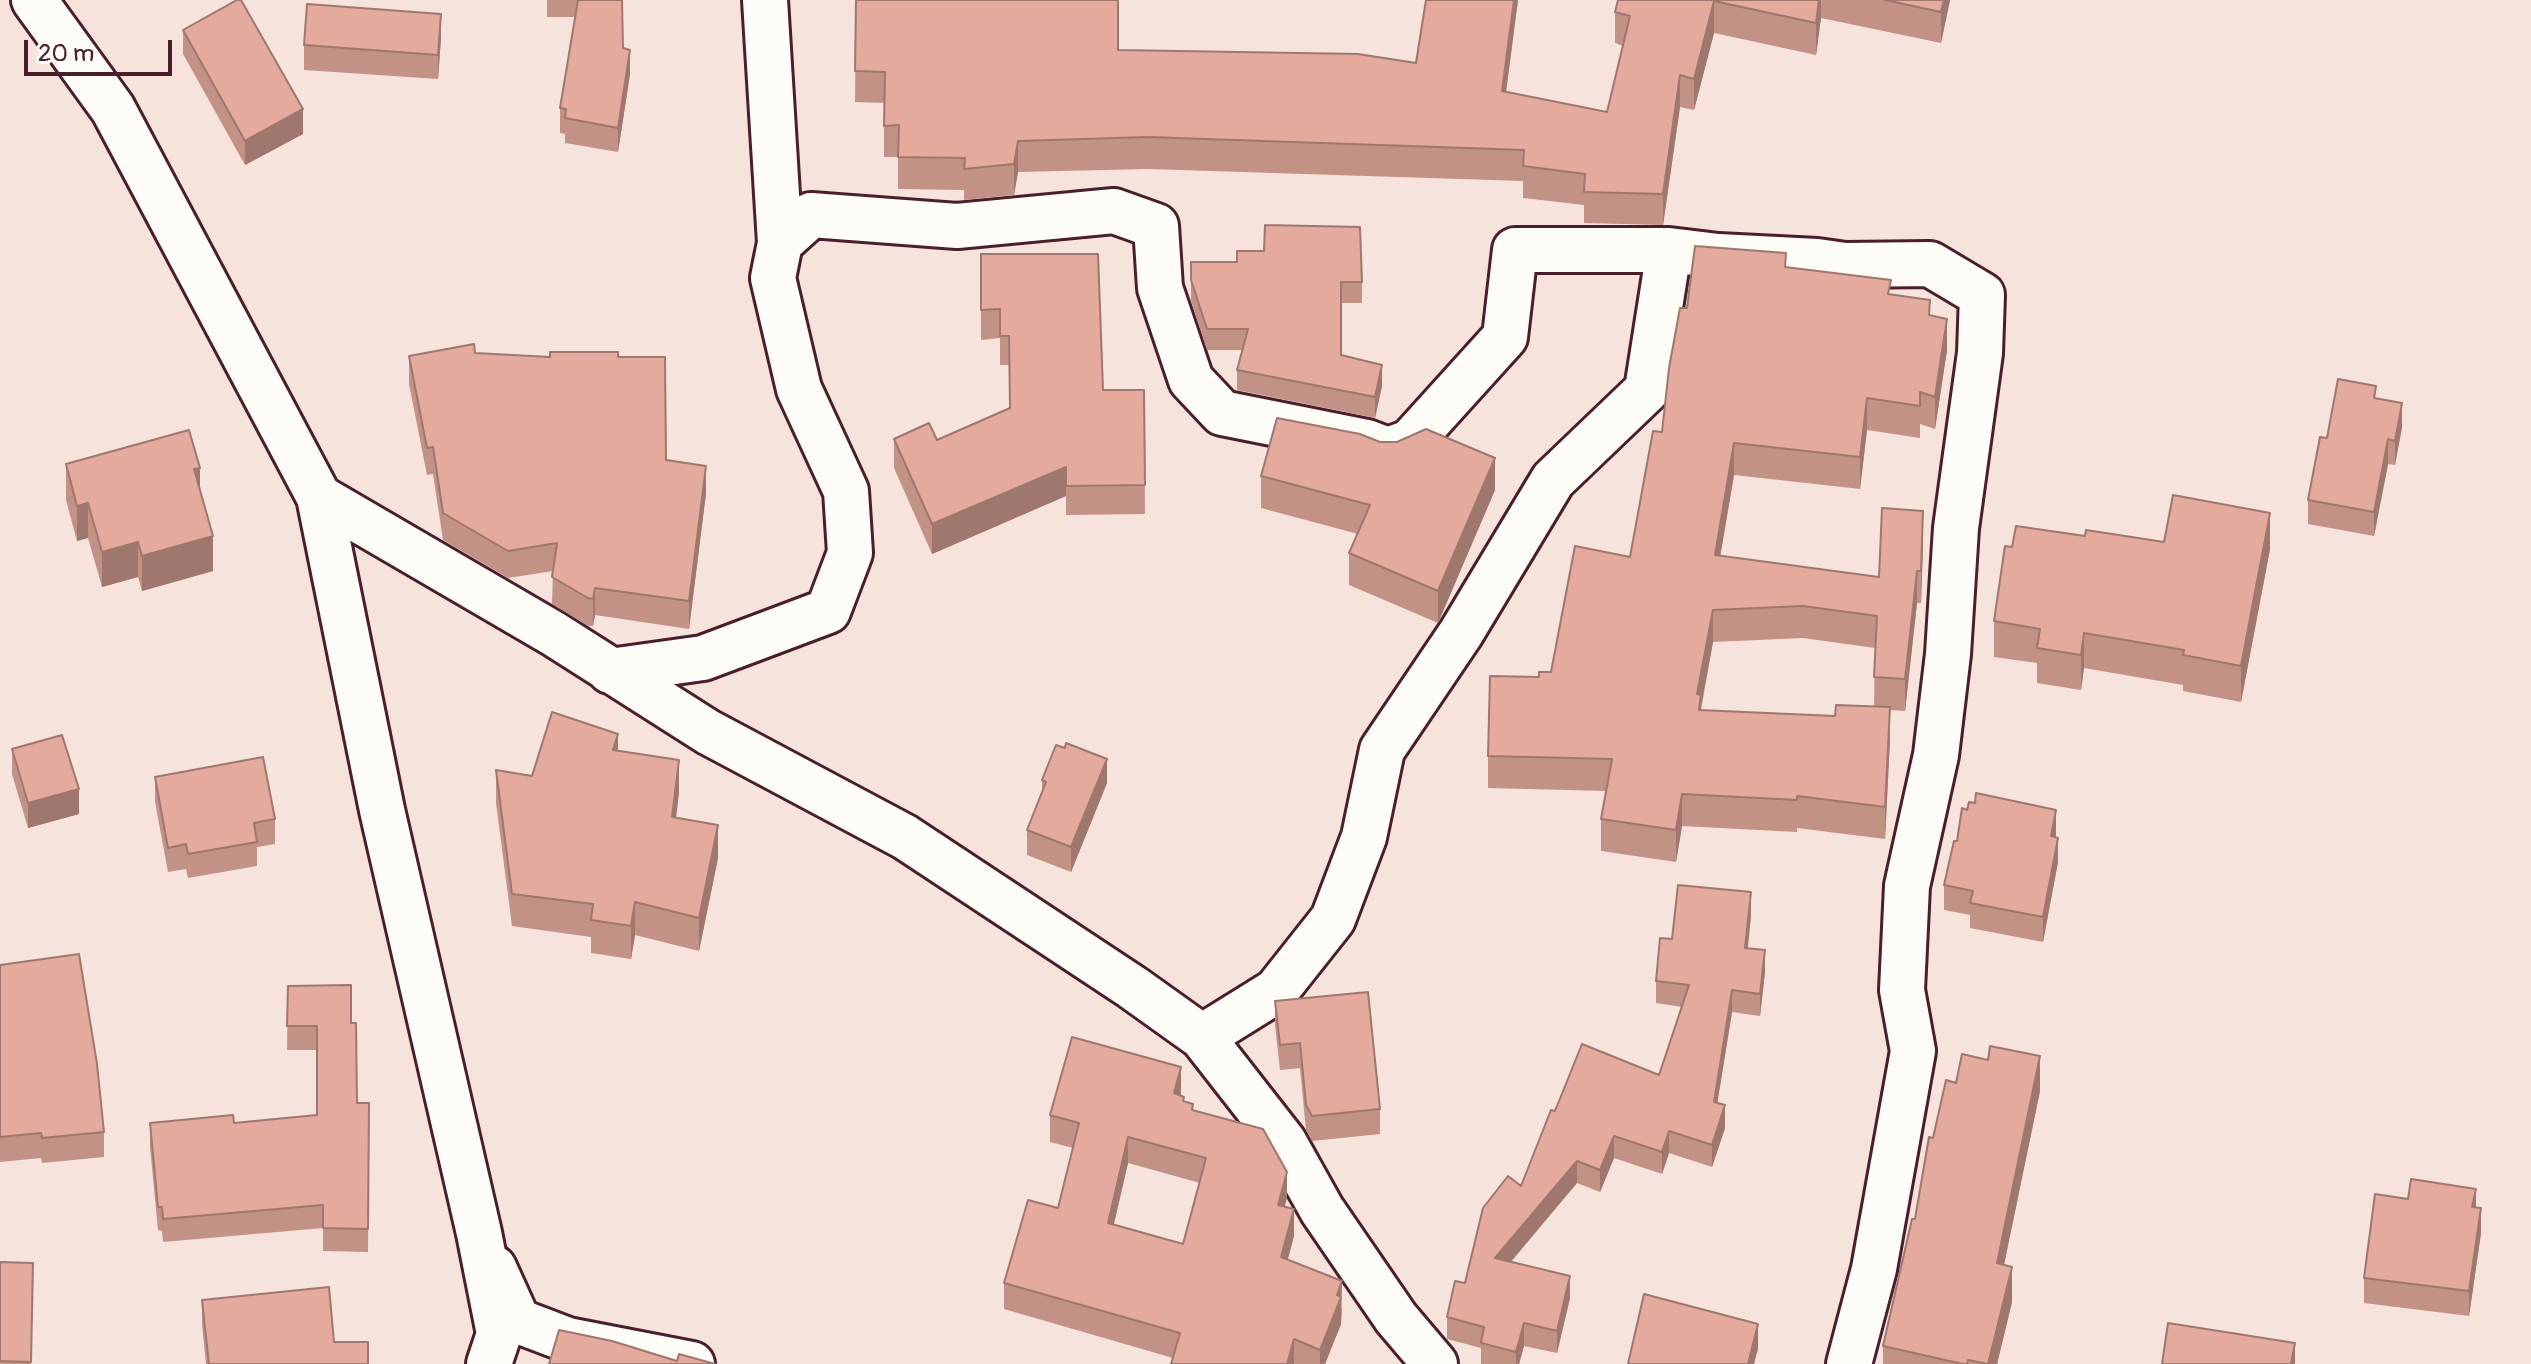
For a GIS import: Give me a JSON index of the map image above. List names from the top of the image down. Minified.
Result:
{"scale_bar":"20 m"}
